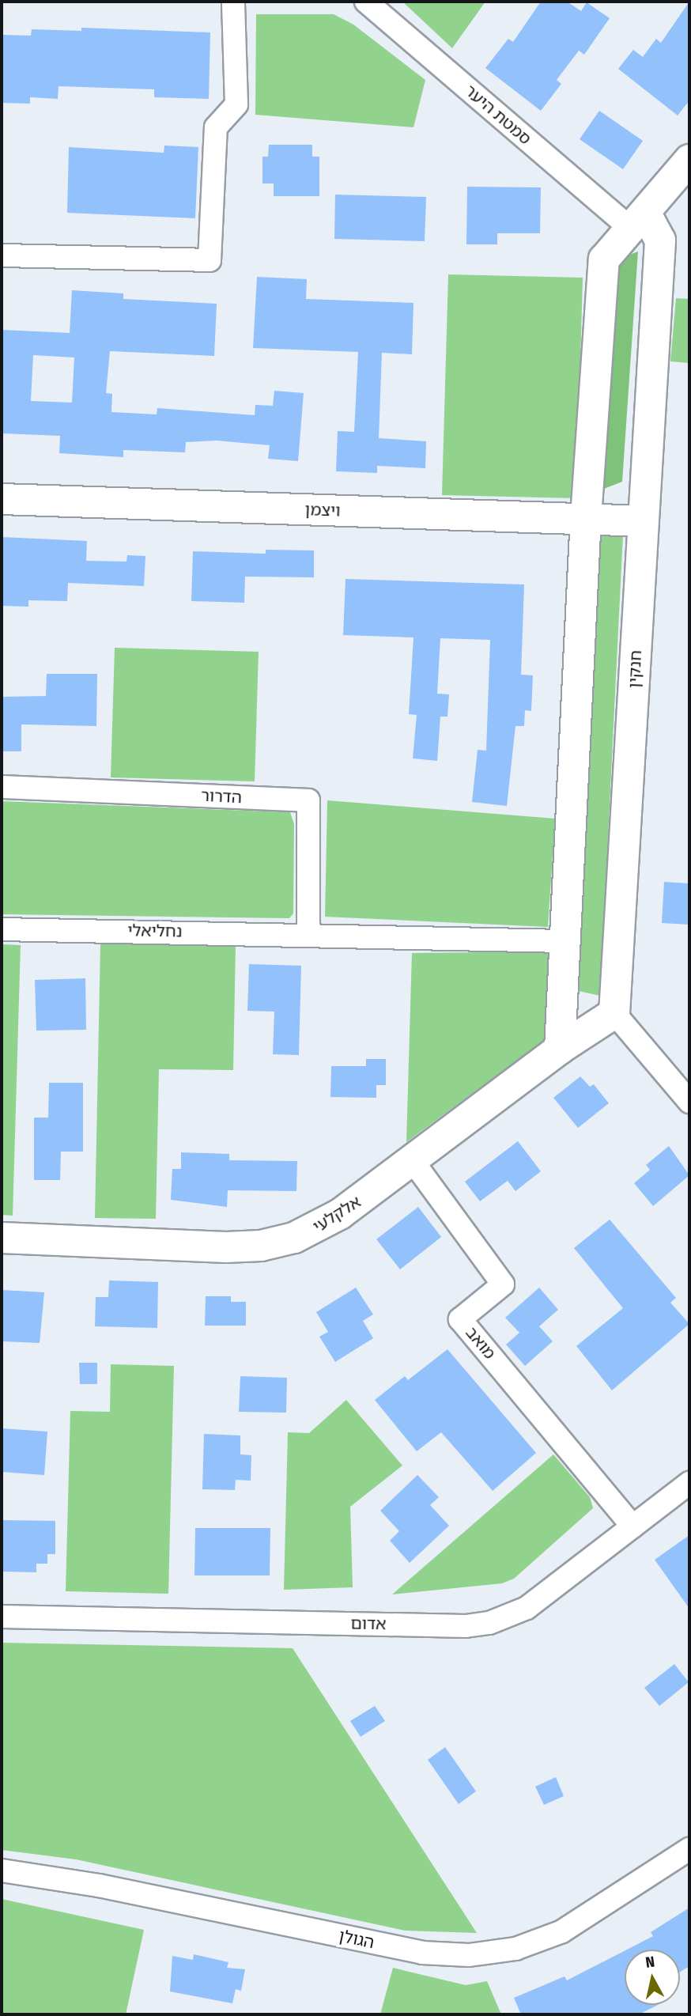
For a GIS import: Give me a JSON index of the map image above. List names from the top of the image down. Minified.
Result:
{"streets":{"street":["סמטת היער","ויצמן","חנקין","הדרור","נחליאלי","אלקלעי","מואב","אדום","הגולן"]},"crossings":[["סמטת היער","חנקין"],["ויצמן","חנקין"],["חנקין","אלקלעי"],["הדרור","נחליאלי"],["אלקלעי","מואב"],["מואב","אדום"]],"north":"top"}
